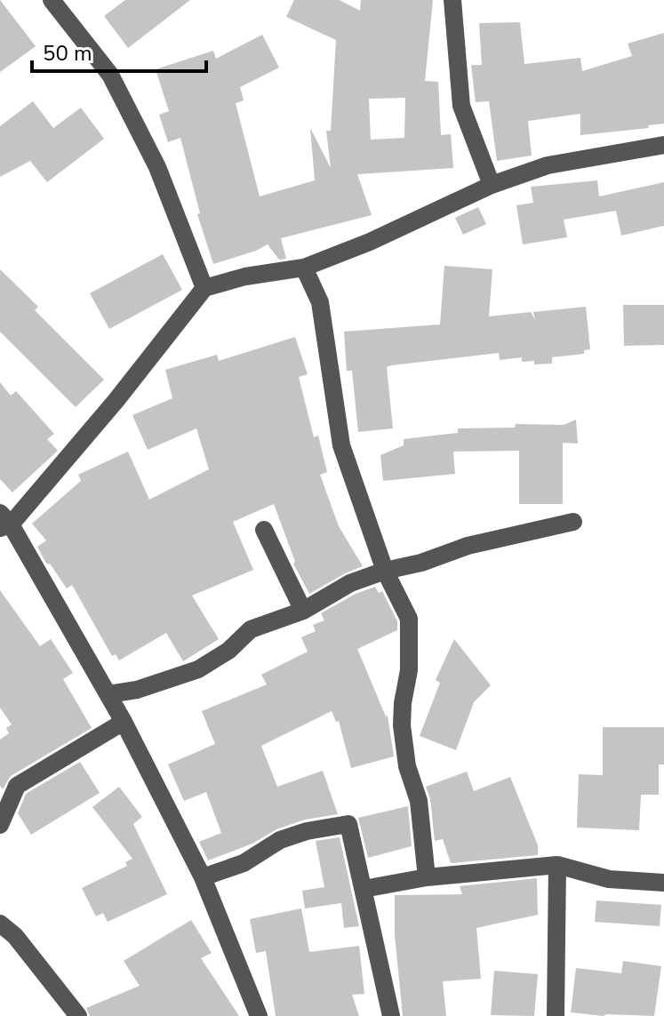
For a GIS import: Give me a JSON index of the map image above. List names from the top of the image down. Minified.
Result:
{"scale_bar":"50 m"}
